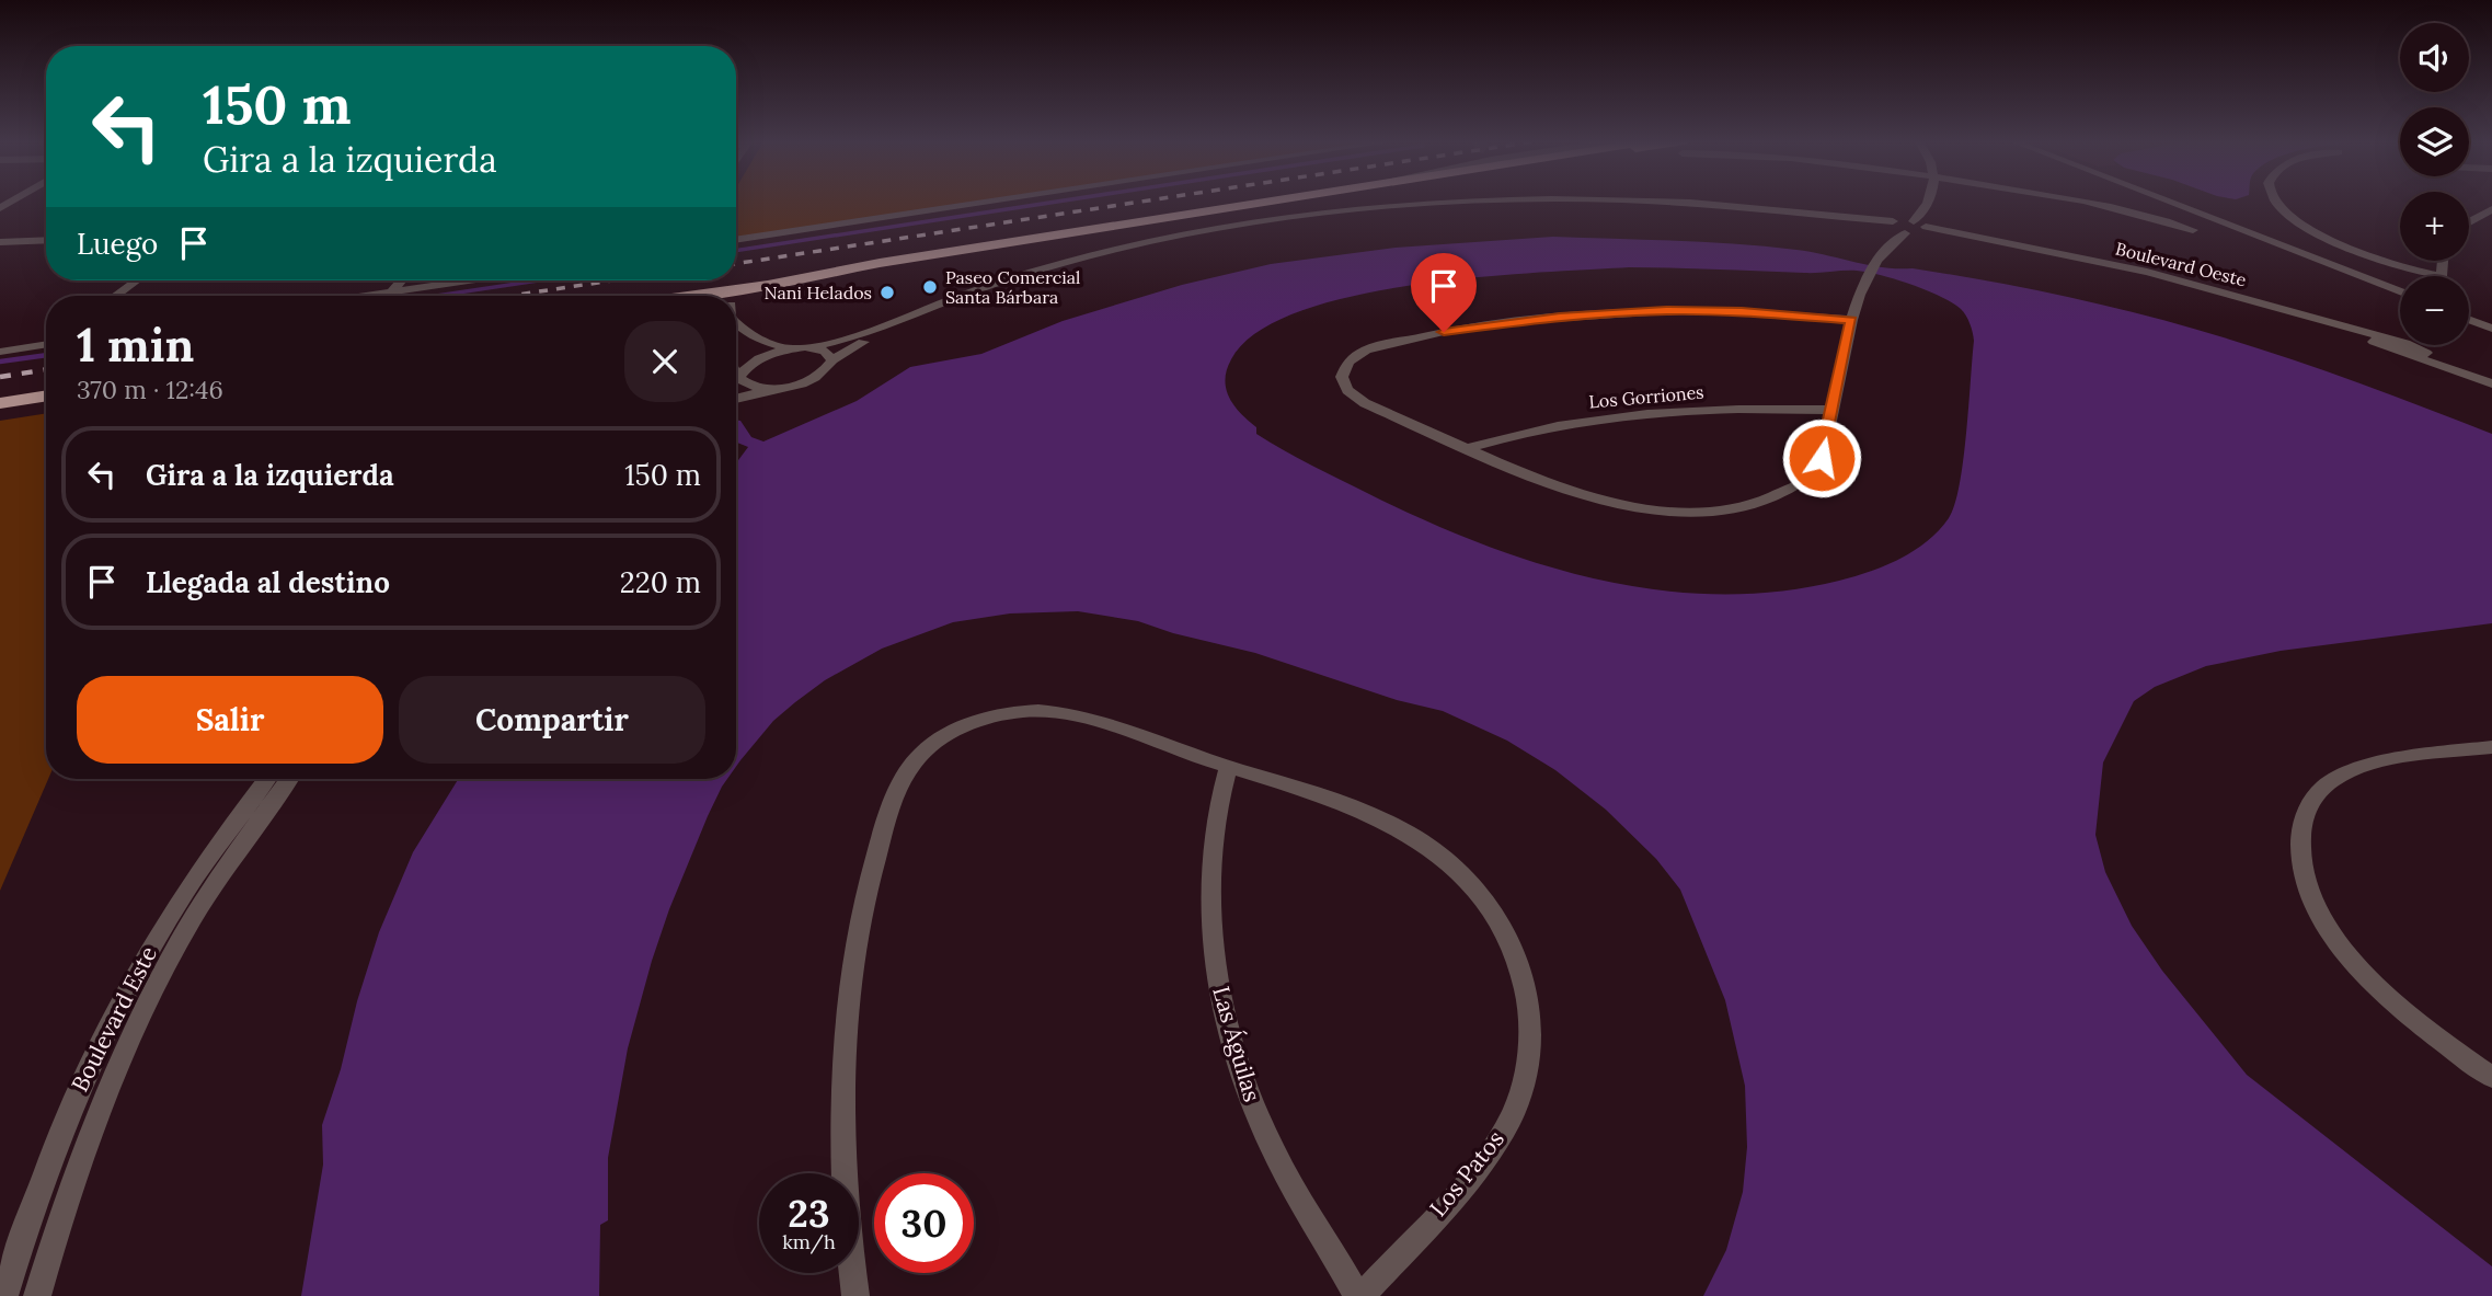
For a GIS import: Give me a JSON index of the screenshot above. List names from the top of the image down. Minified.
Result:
{"streets":{"street":["Boulevard Oeste","Los Gorriones","Boulevard Este","Las Águilas","Los Patos"]},"crossings":[["Las Águilas","Los Patos"]],"places":["Paseo Comercial Santa Bárbara","Nani Helados"],"page":{"map_buttons":["+","−"],"turn":["150 m","Gira a la izquierda"],"then":"Luego","heading":["1 min","370 m · 12:46"],"list":[{"name":"Gira a la izquierda","value":"150 m"},{"name":"Llegada al destino","value":"220 m"}],"buttons":["Salir","Compartir"],"speed":"23 km/h","limit":"30"}}
